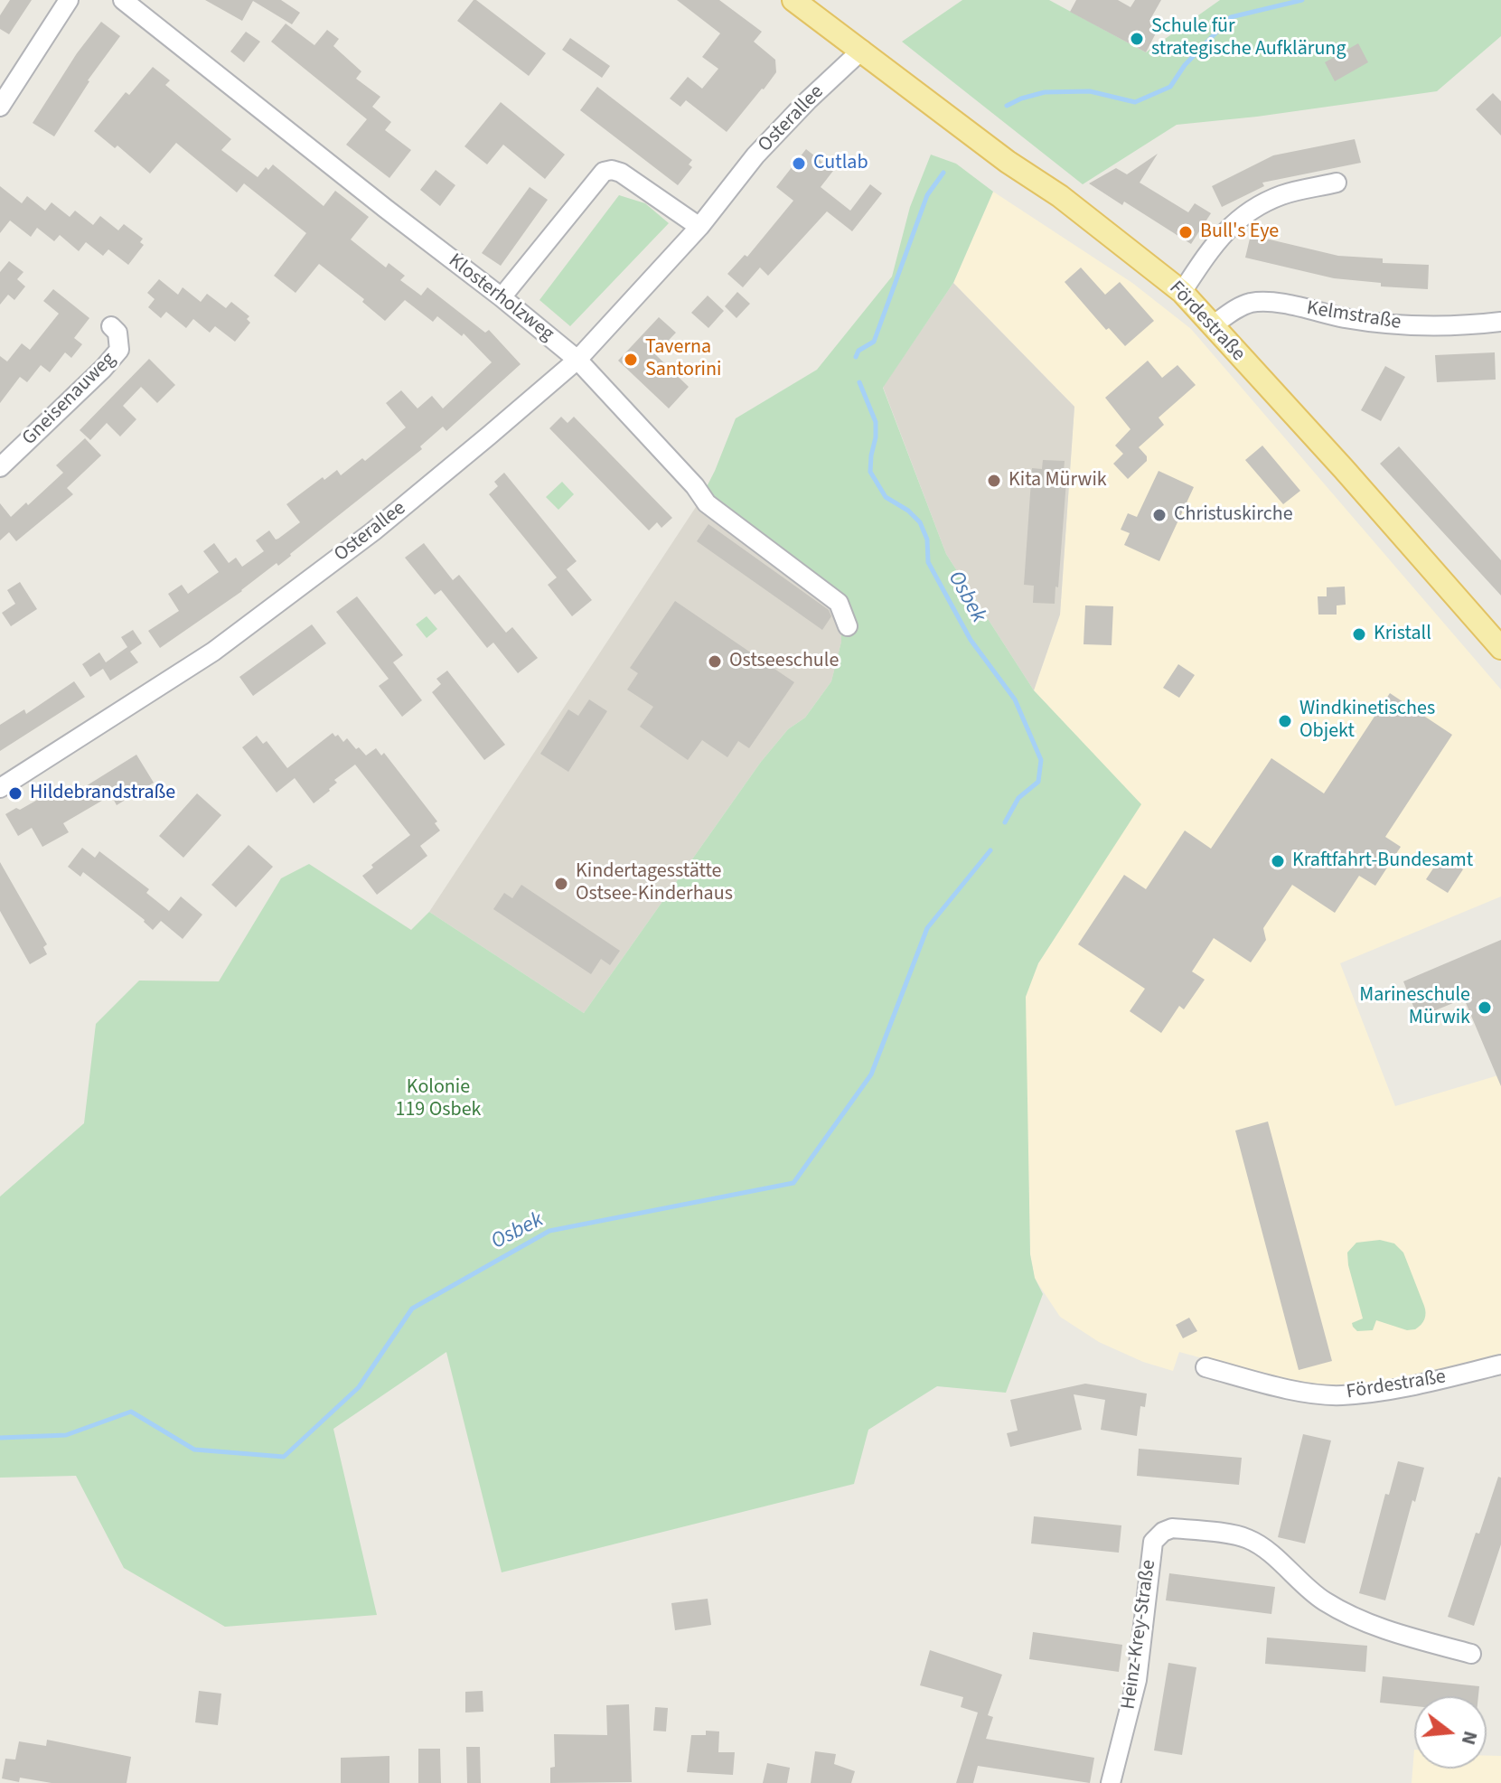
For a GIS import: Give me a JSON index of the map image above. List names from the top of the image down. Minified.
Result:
{"streets":{"main road":["Fördestraße"],"street":["Osterallee","Klosterholzweg","Kelmstraße","Gneisenauweg","Heinz-Krey-Straße"]},"crossings":[["Osterallee","Klosterholzweg"],["Osterallee","Fördestraße"],["Kelmstraße","Fördestraße"]],"water":["Osbek"],"parks":["Kolonie 119 Osbek"],"places":["Schule für strategische Aufklärung","Cutlab","Bull's Eye","Taverna Santorini","Kita Mürwik","Christuskirche","Kristall","Ostseeschule","Windkinetisches Objekt","Hildebrandstraße","Kraftfahrt-Bundesamt","Kindertagesstätte Ostsee-Kinderhaus","Marineschule Mürwik"],"north":"right"}
